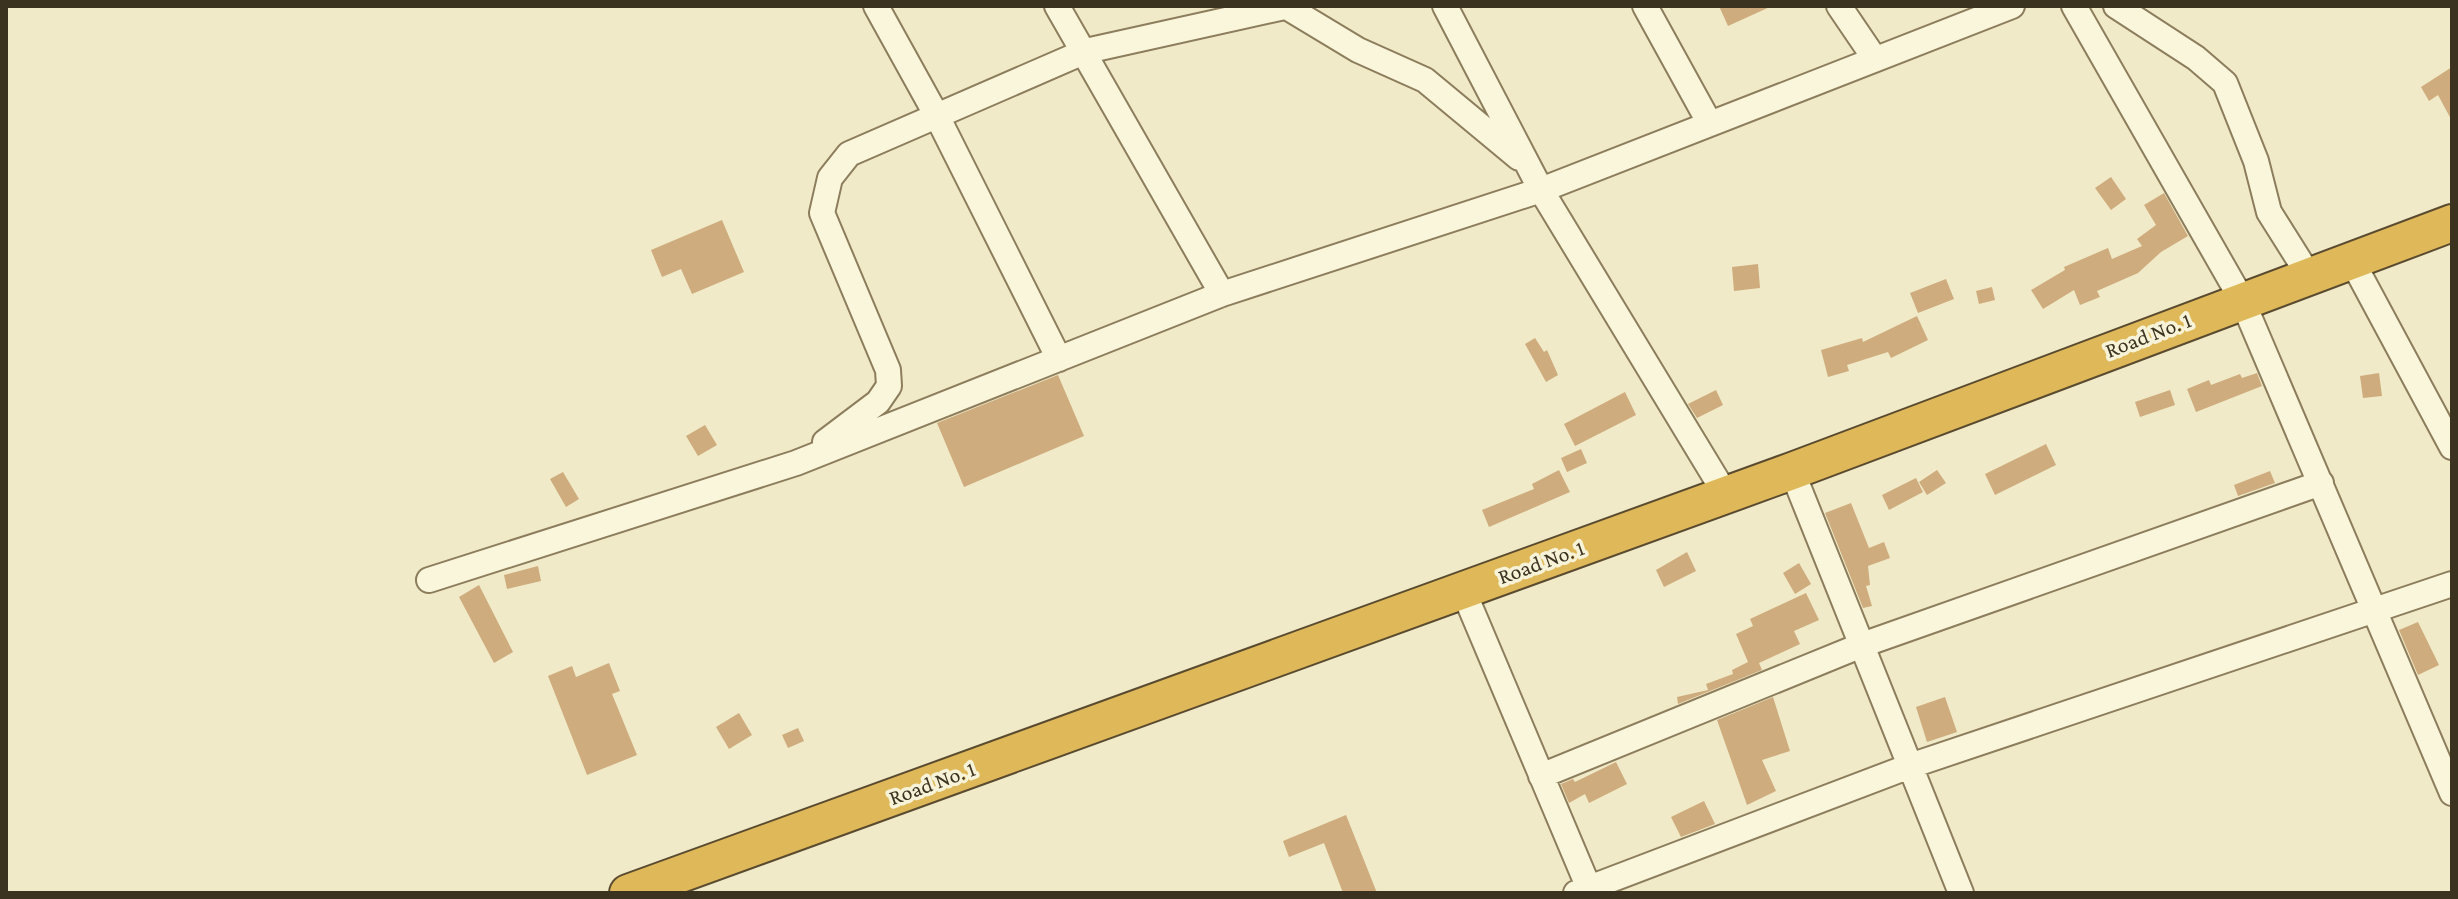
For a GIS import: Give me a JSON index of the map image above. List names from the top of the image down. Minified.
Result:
{"streets":{"highway":["Road No. 1"]}}
